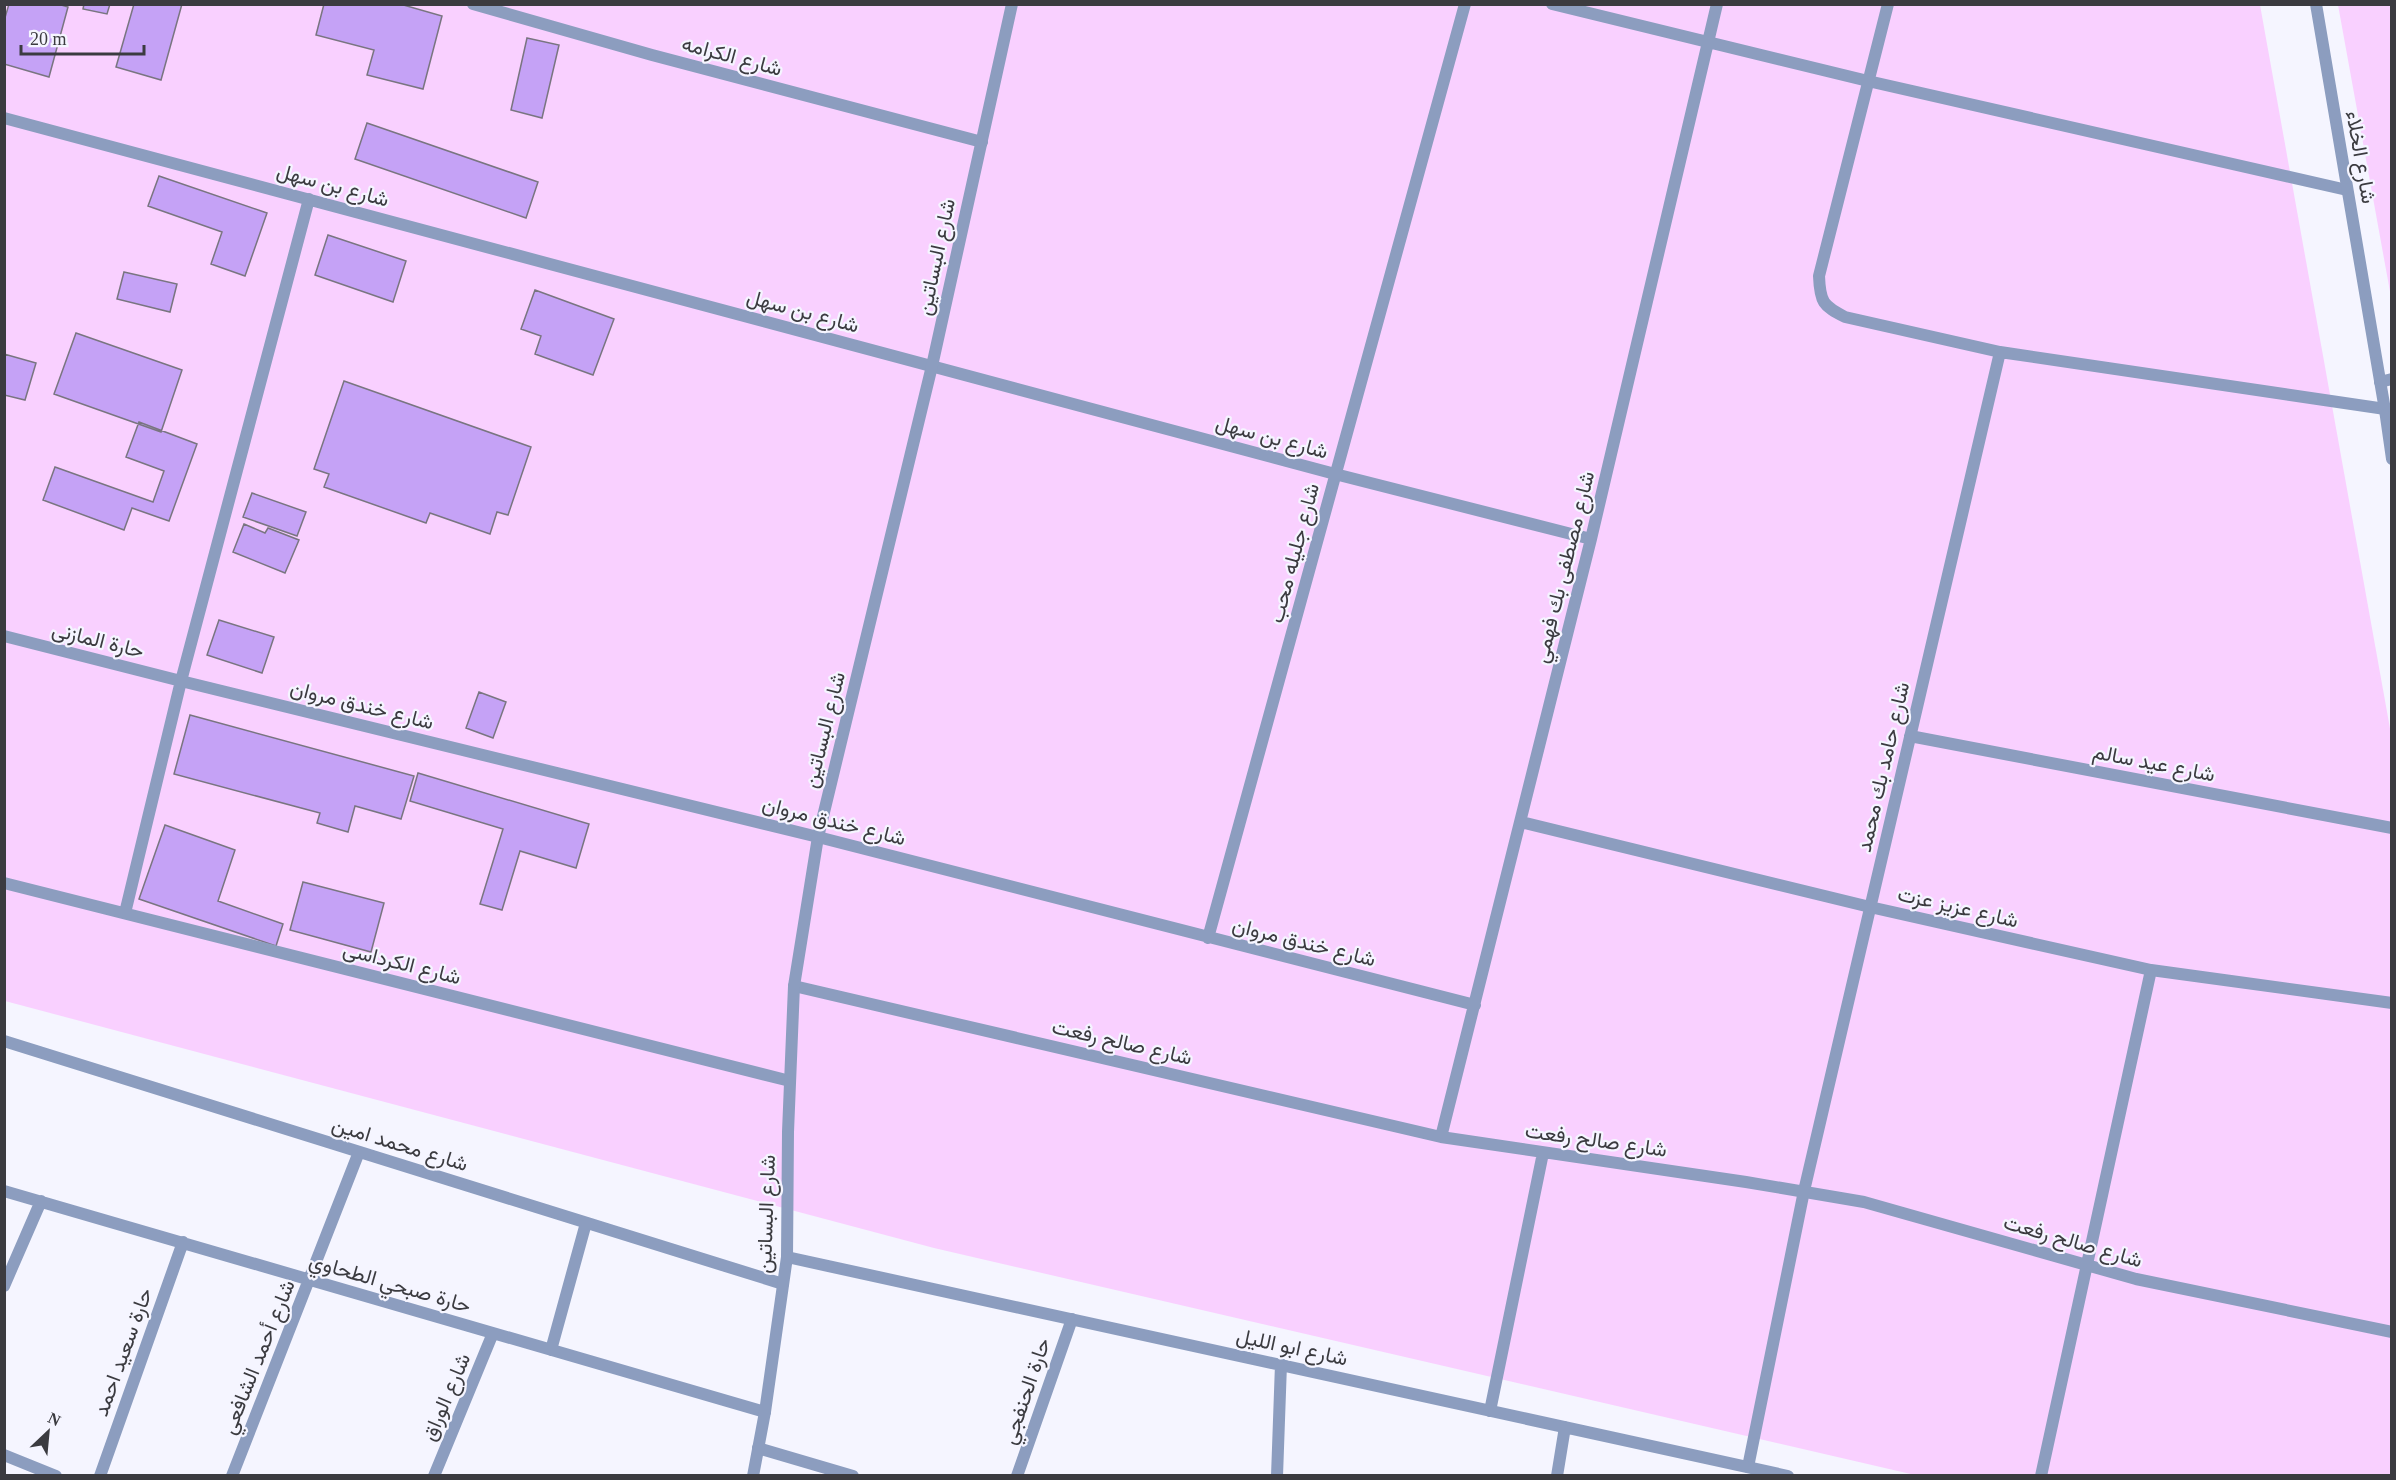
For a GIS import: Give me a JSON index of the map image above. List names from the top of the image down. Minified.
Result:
{"streets":{"street":["شارع الكرامه","شارع الخلاء","شارع بن سهل","شارع البساتين","شارع جليله محب","شارع مصطفى بك فهمي","حارة المازنى","شارع خندق مروان","شارع عيد سالم","شارع حامد بك محمد","شارع عزيز عزت","شارع الكرداسى","شارع صالح رفعت","شارع محمد امين","حارة صبحي الطحاوي","شارع ابو الليل","حارة سعيد احمد","شارع أحمد الشافعي","حارة الحنفجي","شارع الوراق"]},"crossings":[["شارع الكرامه","شارع البساتين"],["شارع بن سهل","شارع البساتين"],["شارع بن سهل","شارع جليله محب"],["شارع بن سهل","شارع مصطفى بك فهمي"],["شارع البساتين","شارع خندق مروان"],["شارع البساتين","شارع الكرداسى"],["شارع البساتين","شارع صالح رفعت"],["شارع البساتين","شارع محمد امين"],["شارع البساتين","حارة صبحي الطحاوي"],["شارع البساتين","شارع ابو الليل"],["شارع جليله محب","شارع خندق مروان"],["شارع مصطفى بك فهمي","شارع خندق مروان"],["شارع مصطفى بك فهمي","شارع عزيز عزت"],["شارع مصطفى بك فهمي","شارع صالح رفعت"],["حارة المازنى","شارع خندق مروان"],["شارع عيد سالم","شارع حامد بك محمد"],["شارع حامد بك محمد","شارع عزيز عزت"],["شارع حامد بك محمد","شارع صالح رفعت"],["شارع حامد بك محمد","شارع ابو الليل"],["شارع محمد امين","شارع أحمد الشافعي"],["حارة صبحي الطحاوي","حارة سعيد احمد"],["حارة صبحي الطحاوي","شارع أحمد الشافعي"],["حارة صبحي الطحاوي","شارع الوراق"],["شارع ابو الليل","حارة الحنفجي"]],"scale_bar":"20 m","north":"top right"}
